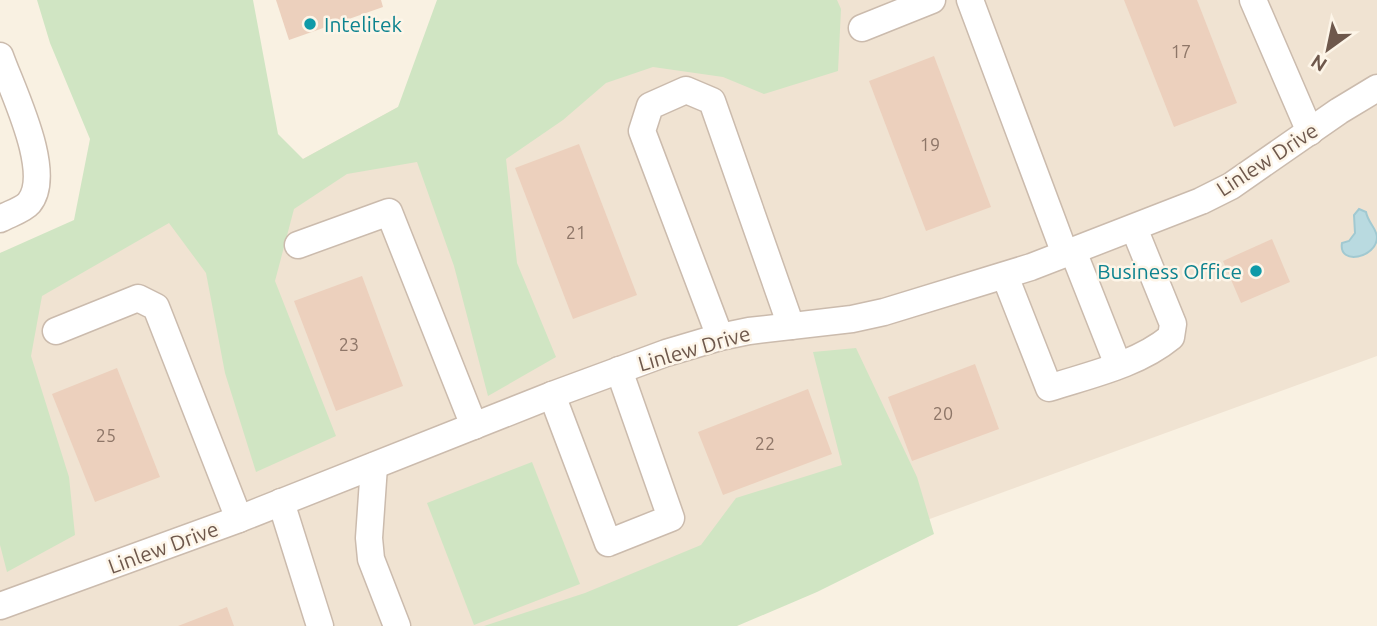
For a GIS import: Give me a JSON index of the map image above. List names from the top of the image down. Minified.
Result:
{"streets":{"street":["Linlew Drive"]},"places":["Intelitek","Business Office"],"house_numbers":["17","19","21","23","20","25","22"],"north":"bottom left"}
